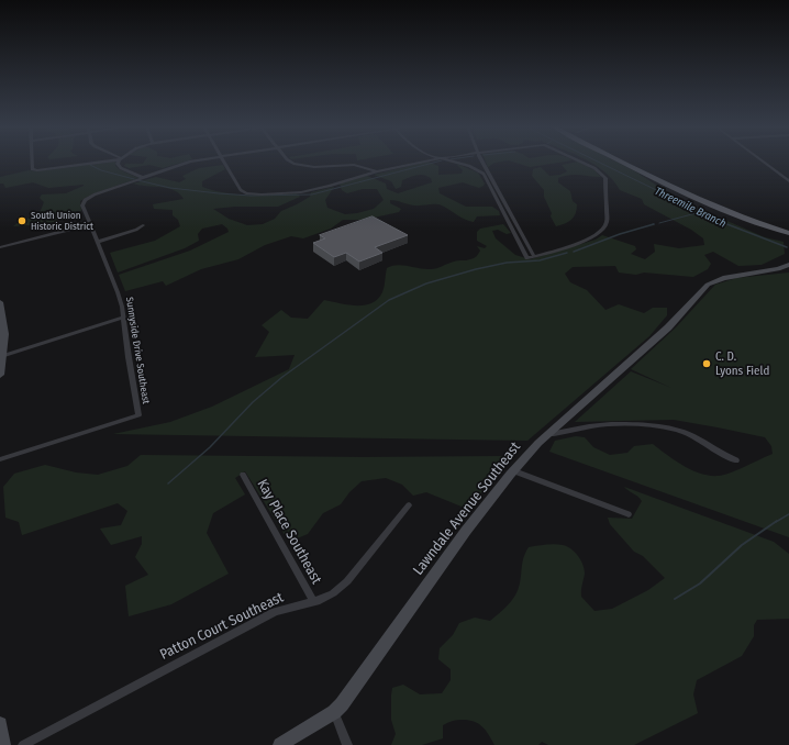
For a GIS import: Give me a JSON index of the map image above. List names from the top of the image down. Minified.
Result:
{"streets":{"street":["Sunnyside Drive Southeast","Lawndale Avenue Southeast","Kay Place Southeast","Patton Court Southeast"]},"crossings":[["Kay Place Southeast","Patton Court Southeast"]],"water":["Threemile Branch"],"places":["South Union Historic District","C. D. Lyons Field"]}
